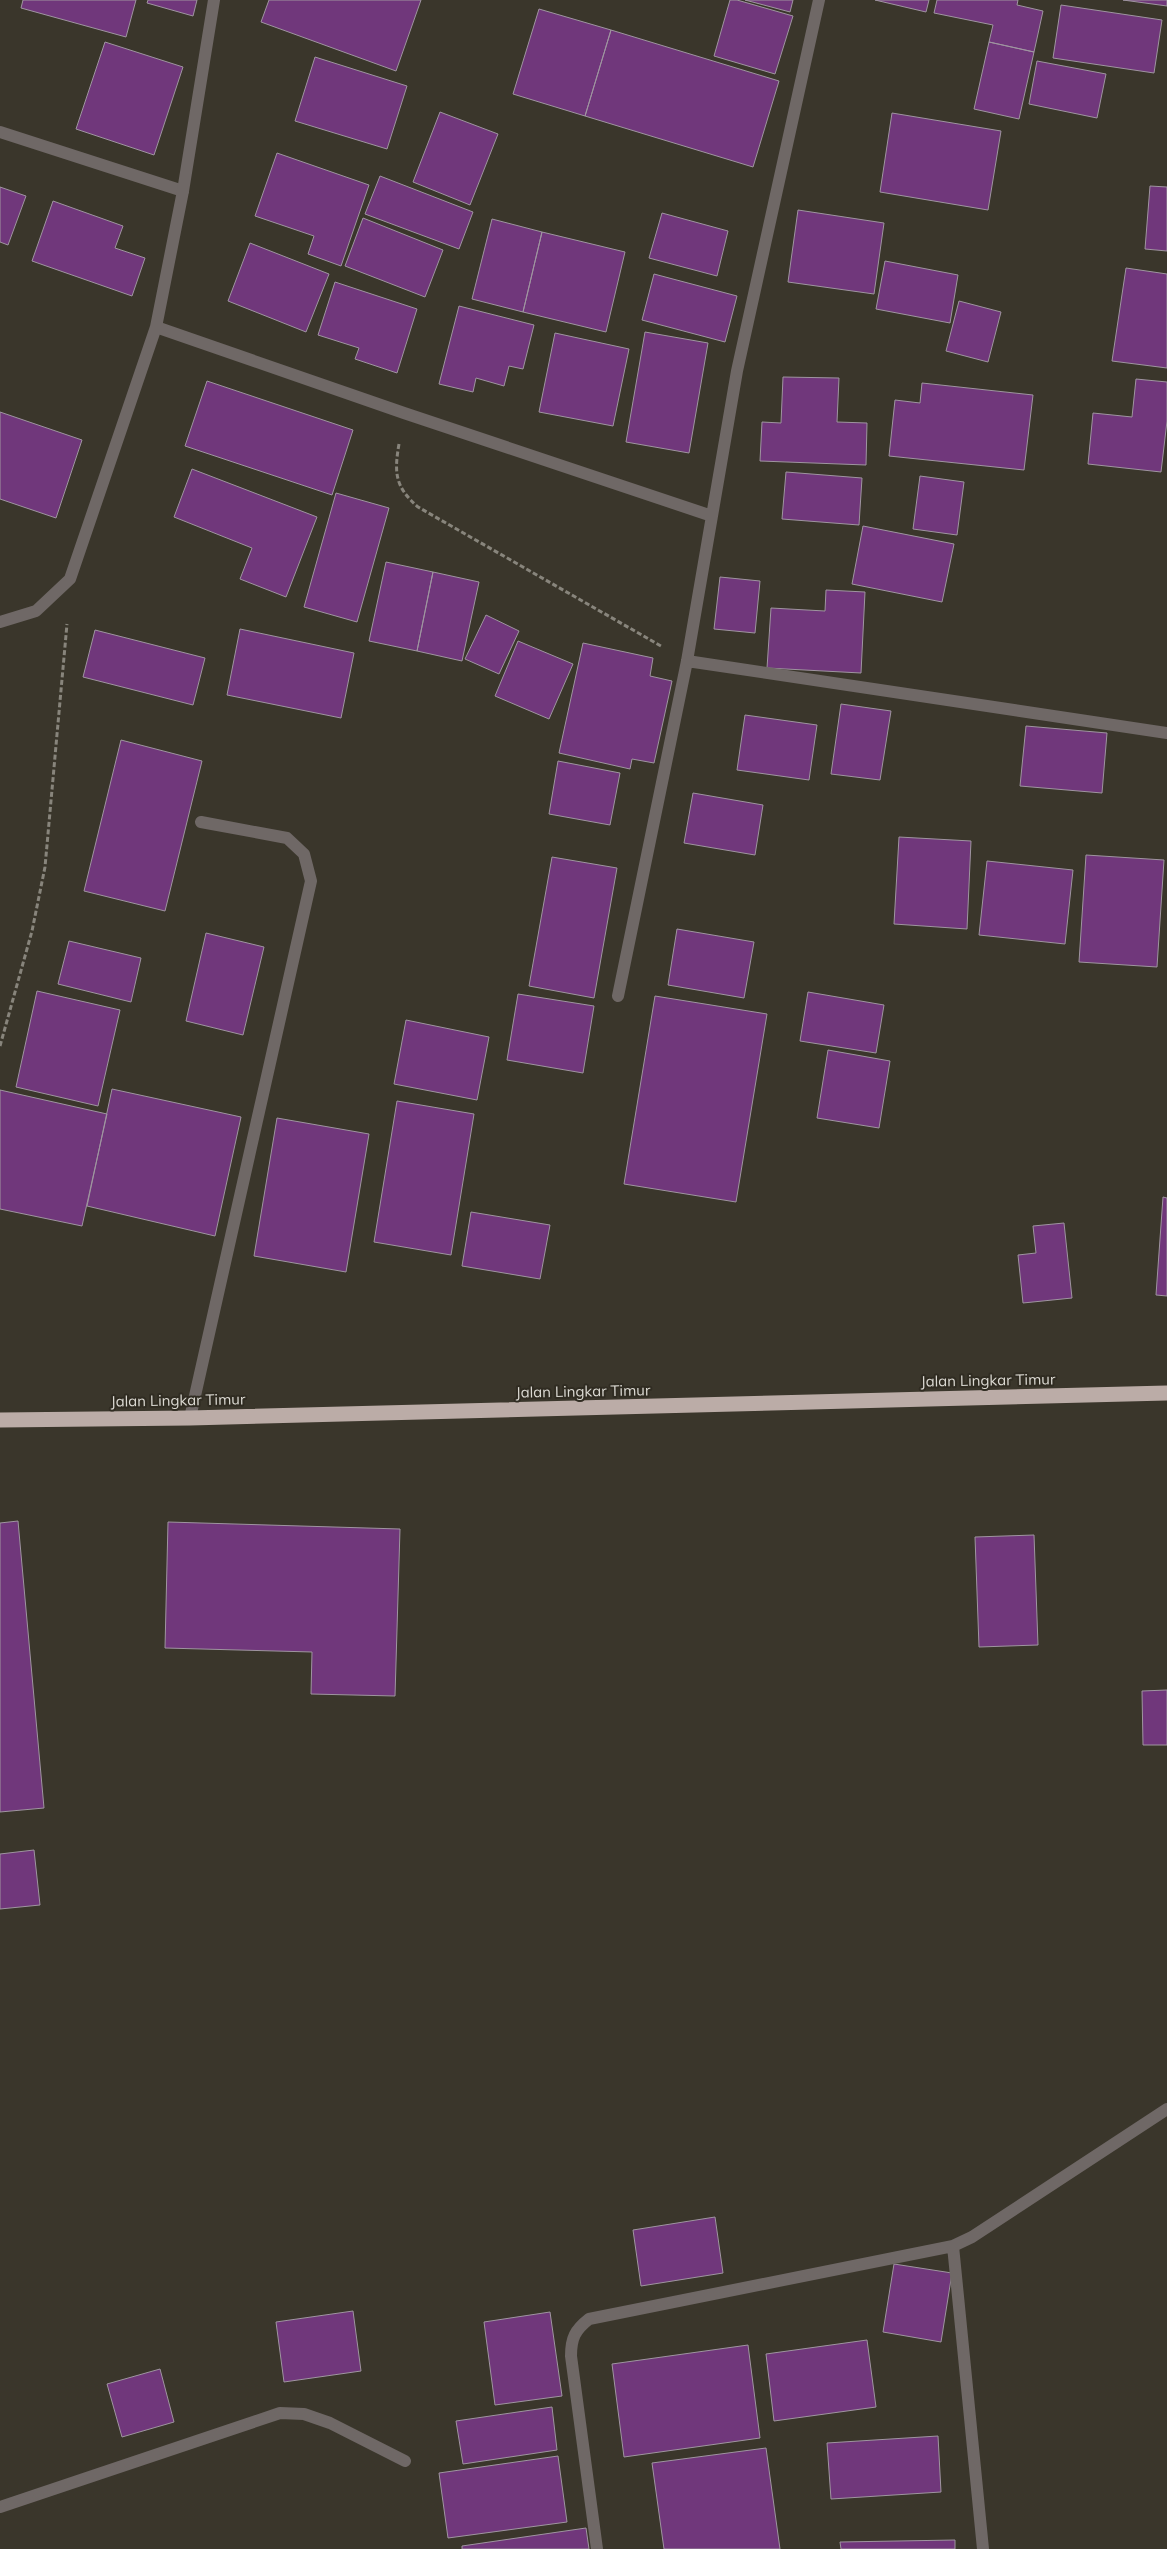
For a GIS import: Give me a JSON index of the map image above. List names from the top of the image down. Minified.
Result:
{"streets":{"highway":["Jalan Lingkar Timur"]}}
